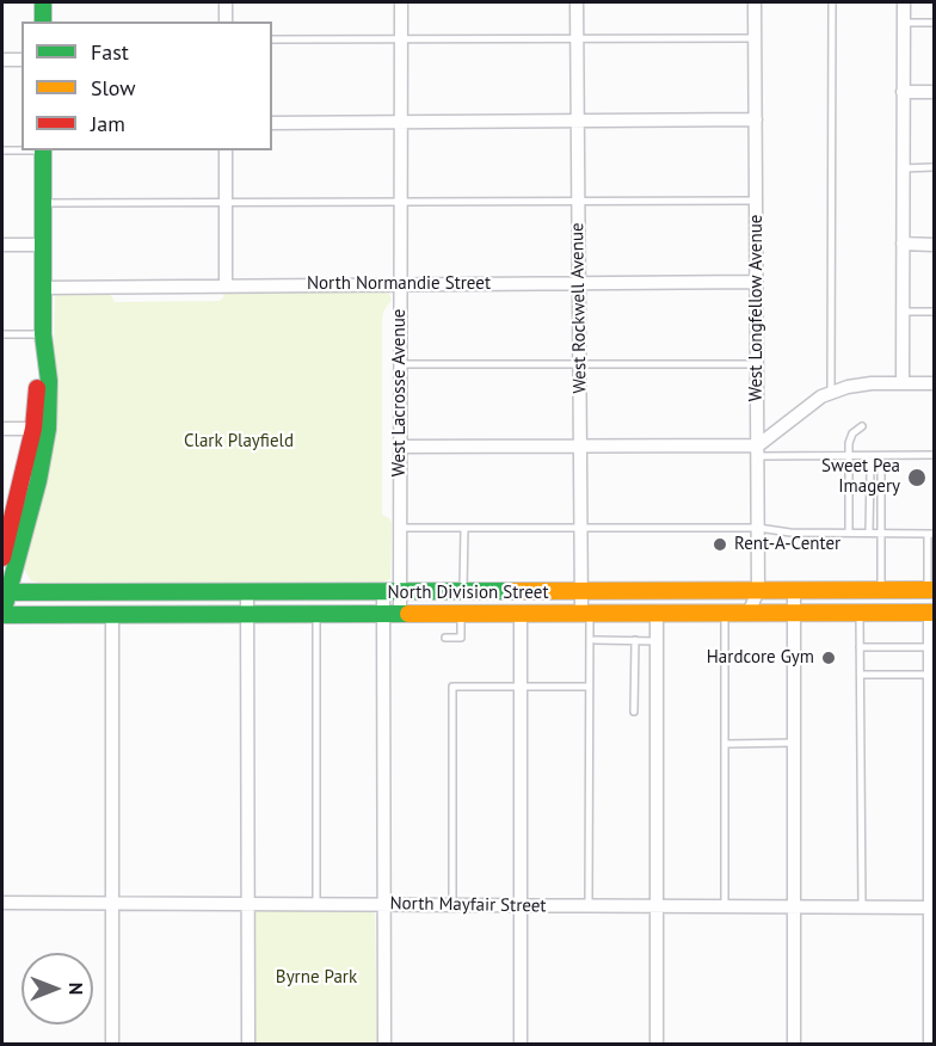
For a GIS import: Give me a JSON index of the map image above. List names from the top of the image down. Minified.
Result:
{"streets":{"main road":["North Division Street"],"street":["North Normandie Street","West Rockwell Avenue","West Longfellow Avenue","West Lacrosse Avenue","North Mayfair Street"]},"crossings":[["North Normandie Street","West Rockwell Avenue"],["North Normandie Street","West Longfellow Avenue"],["North Normandie Street","West Lacrosse Avenue"],["West Rockwell Avenue","North Division Street"],["West Longfellow Avenue","North Division Street"],["West Lacrosse Avenue","North Division Street"]],"parks":["Clark Playfield","Byrne Park"],"places":["Sweet Pea Imagery","Rent-A-Center","Hardcore Gym"],"legend":["Fast","Slow","Jam"],"north":"right"}
